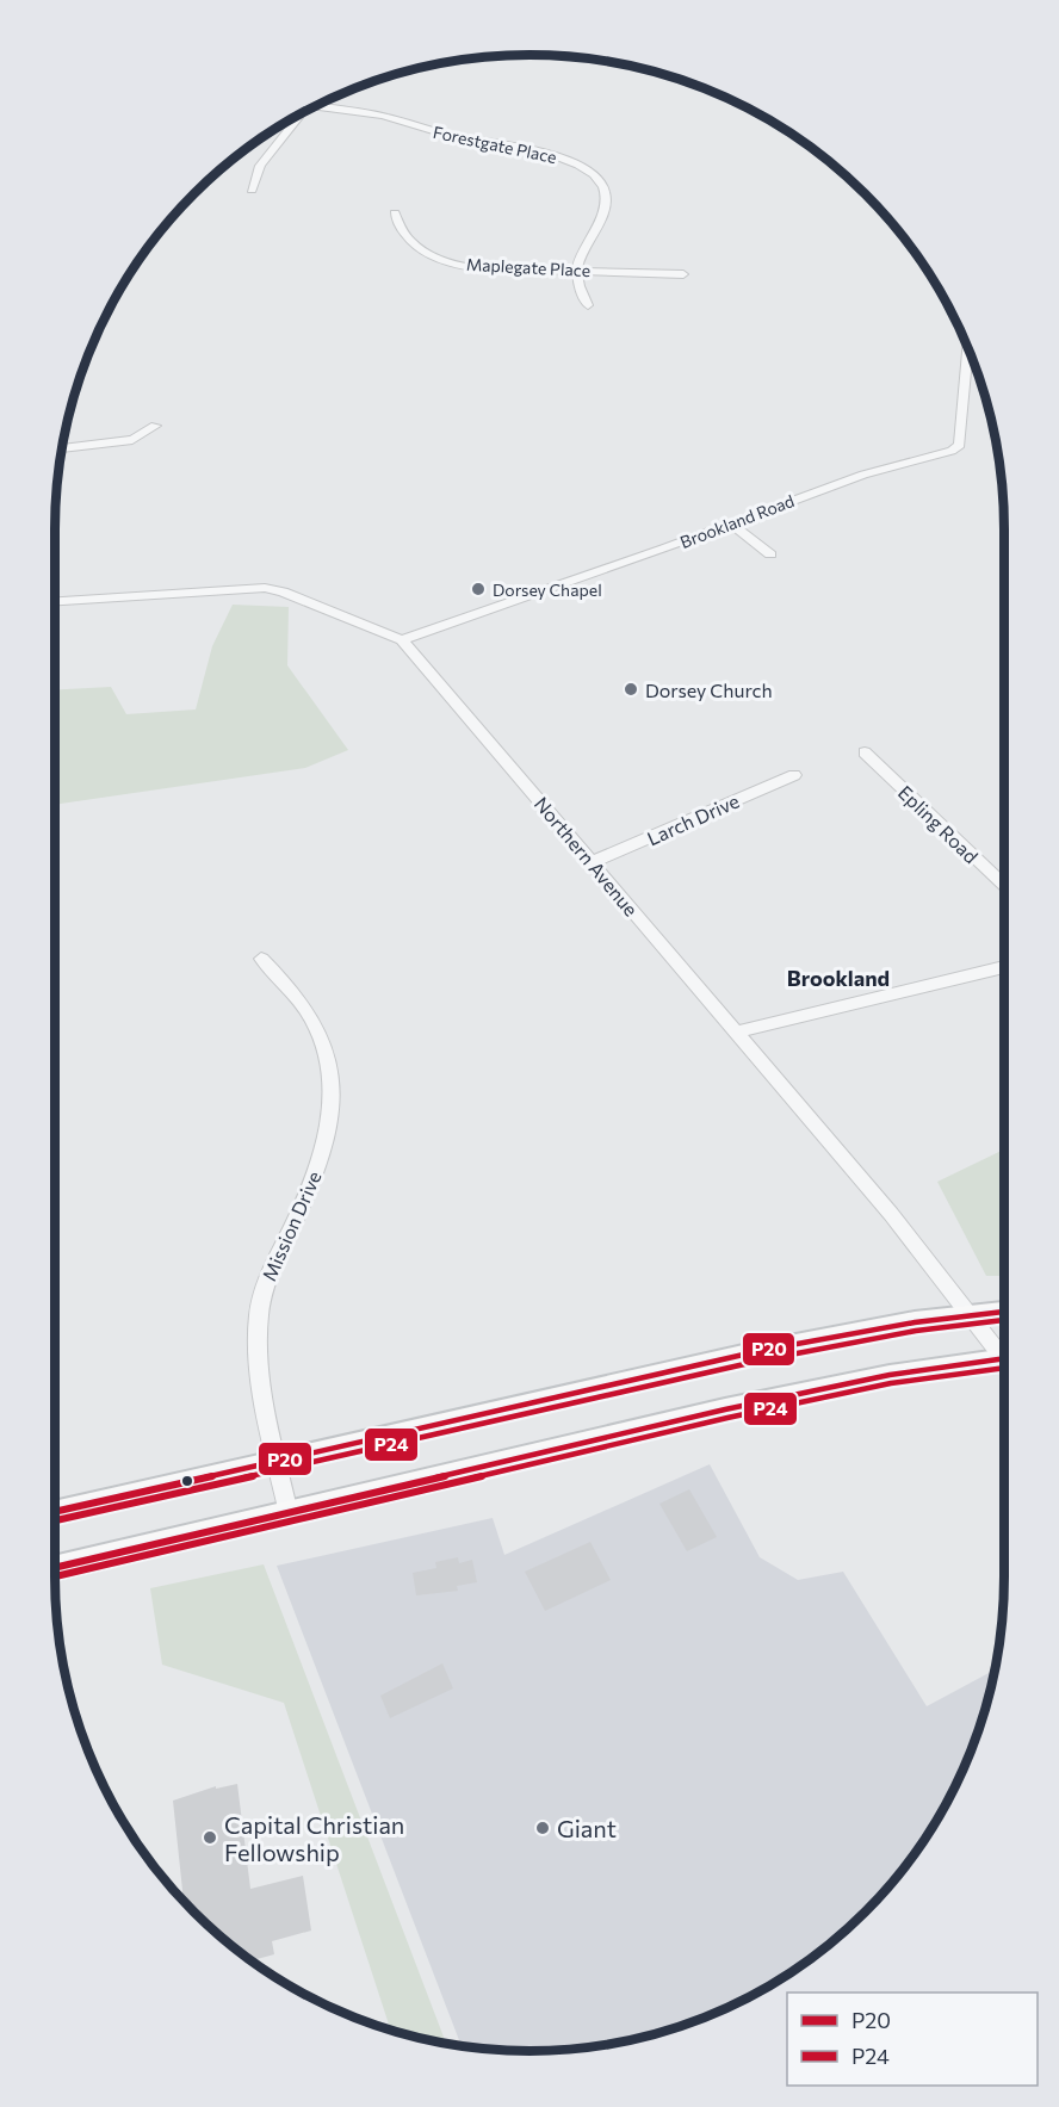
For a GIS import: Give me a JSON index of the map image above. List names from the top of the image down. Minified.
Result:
{"streets":{"street":["Forestgate Place","Maplegate Place","Brookland Road","Larch Drive","Epling Road","Northern Avenue","Mission Drive"]},"crossings":[["Forestgate Place","Maplegate Place"],["Brookland Road","Northern Avenue"],["Larch Drive","Northern Avenue"]],"districts":["Brookland"],"places":["Dorsey Chapel","Dorsey Church","Giant","Capital Christian Fellowship"],"lines":["transit line P20","transit line P24"],"legend":["P20","P24"]}
